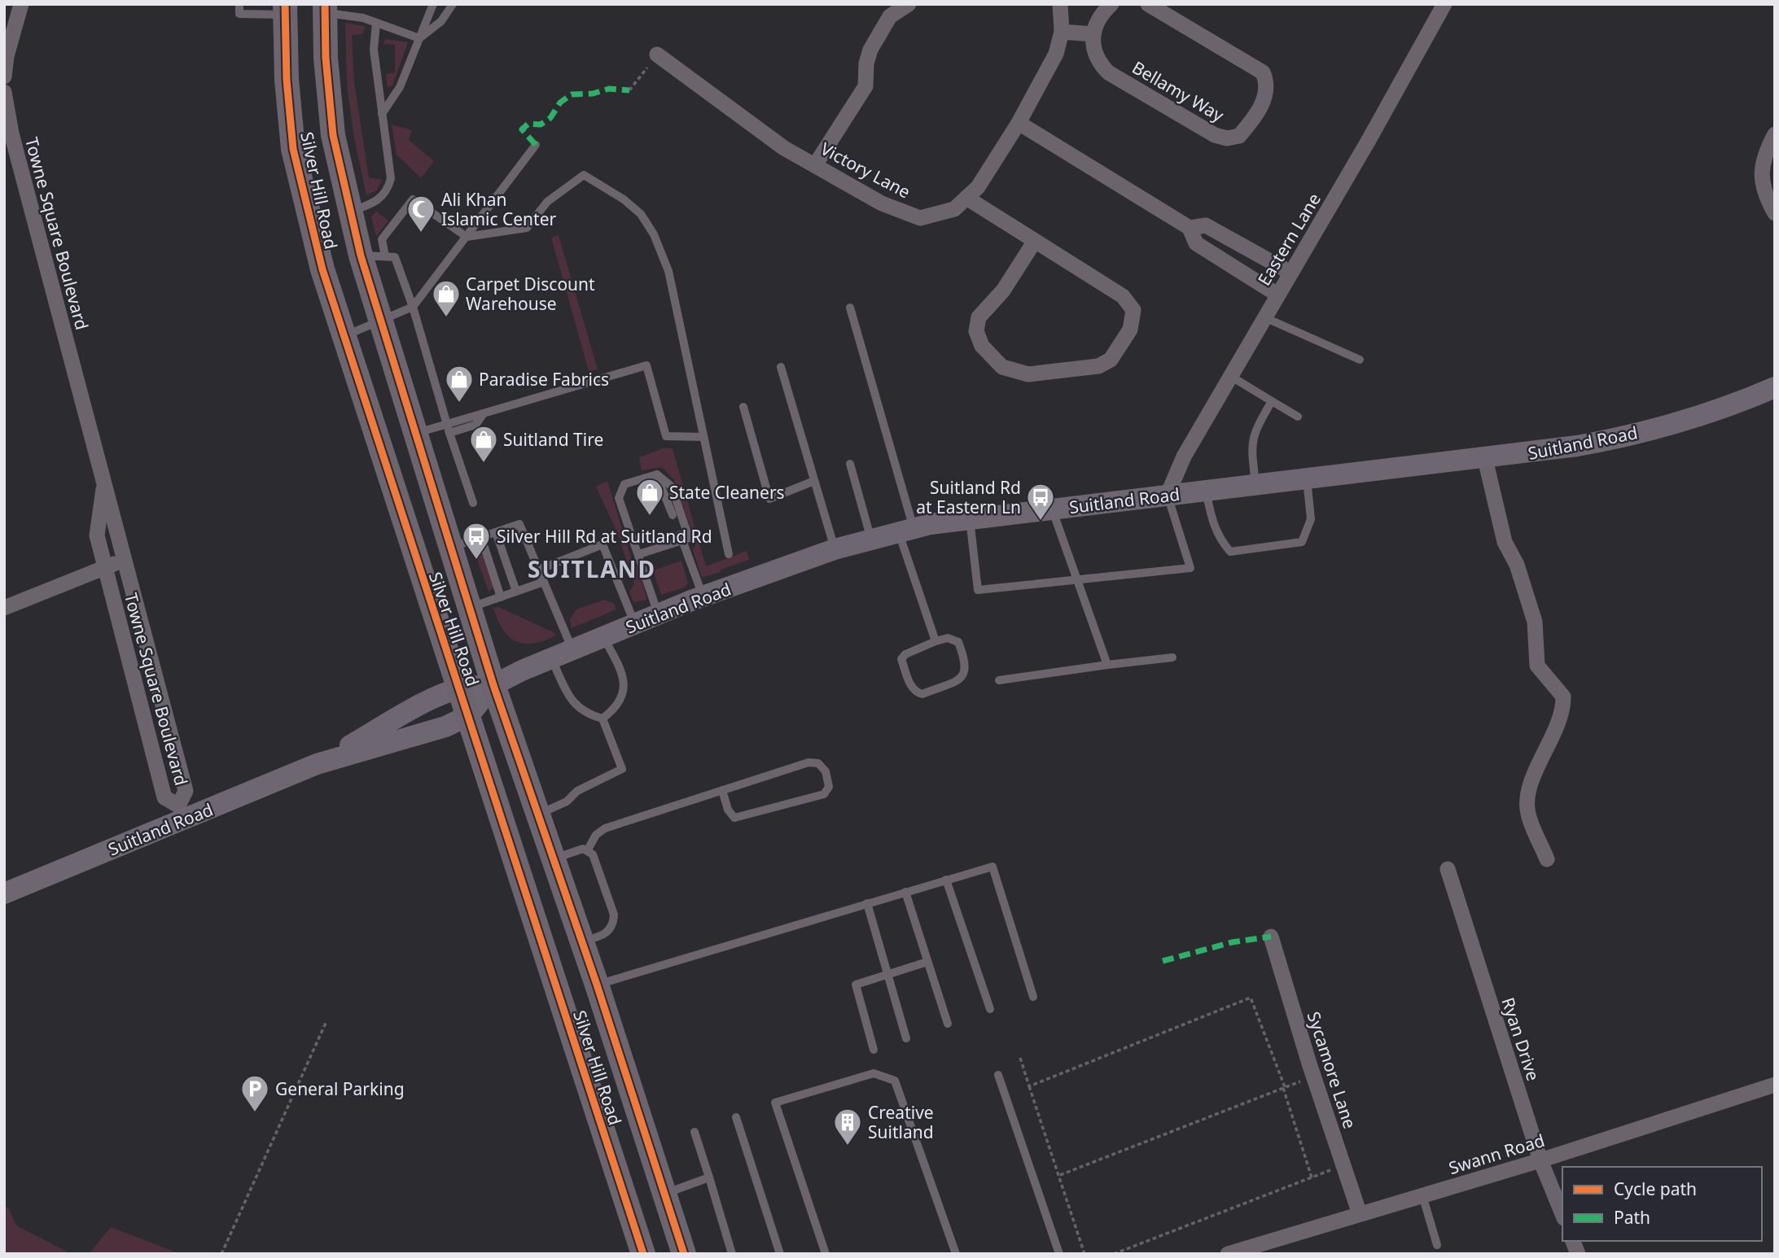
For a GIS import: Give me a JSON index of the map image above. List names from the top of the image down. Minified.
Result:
{"streets":{"main road":["Silver Hill Road","Suitland Road"],"street":["Bellamy Way","Victory Lane","Towne Square Boulevard","Eastern Lane","Ryan Drive","Sycamore Lane","Swann Road"]},"crossings":[["Silver Hill Road","Suitland Road"],["Towne Square Boulevard","Suitland Road"],["Eastern Lane","Suitland Road"],["Ryan Drive","Swann Road"],["Sycamore Lane","Swann Road"]],"districts":["SUITLAND"],"places":{"mosque":["Ali Khan Islamic Center"],"shop":["Carpet Discount Warehouse","Paradise Fabrics","Suitland Tire","State Cleaners"],"bus stop":["Suitland Rd at Eastern Ln","Silver Hill Rd at Suitland Rd"],"parking":["General Parking"],"building":["Creative Suitland"]},"legend":["Cycle path","Path"]}
